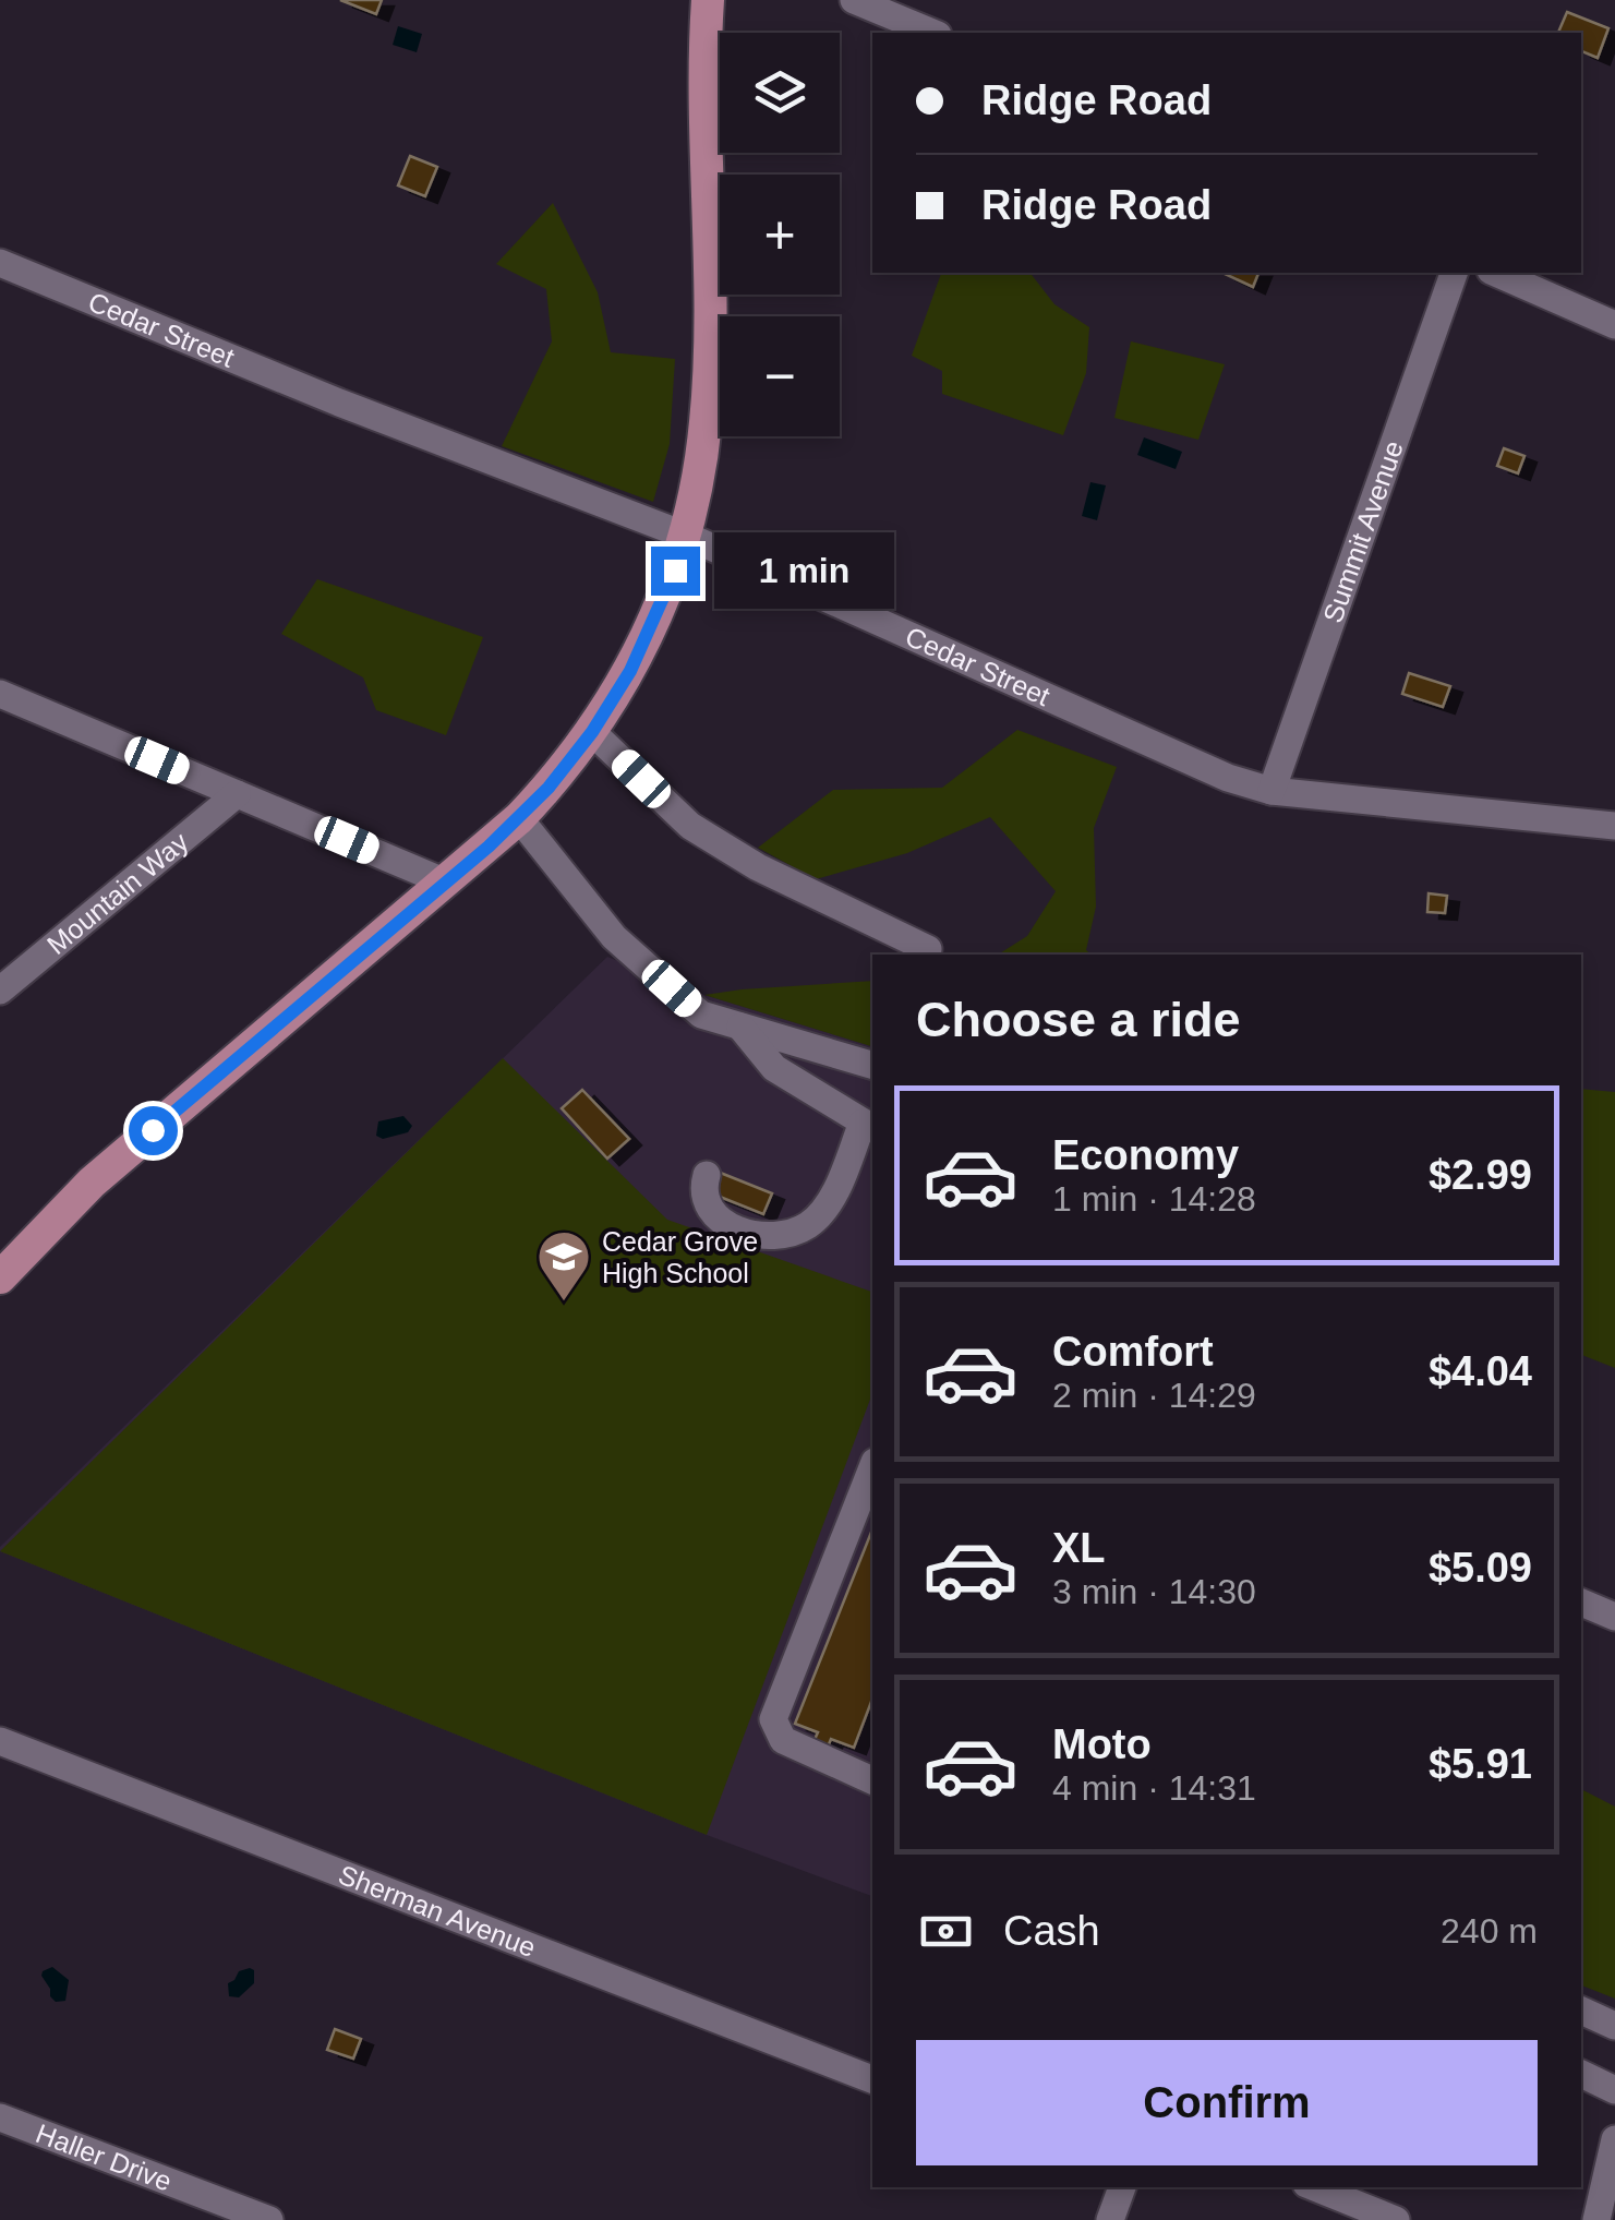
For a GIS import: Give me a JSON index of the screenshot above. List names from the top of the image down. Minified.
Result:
{"streets":{"street":["Cedar Street","Summit Avenue","Mountain Way","Sherman Avenue","Haller Drive"]},"crossings":[["Cedar Street","Summit Avenue"]],"places":{"school or university":["Cedar Grove High School"]},"page":{"map_buttons":["+","−"],"banner":["Ridge Road","Ridge Road"],"bubble":"1 min","heading":"Choose a ride","list":[{"name":"Economy","note":"1 min · 14:28","value":"$2.99"},{"name":"Comfort","note":"2 min · 14:29","value":"$4.04"},{"name":"XL","note":"3 min · 14:30","value":"$5.09"},{"name":"Moto","note":"4 min · 14:31","value":"$5.91"}],"pay":["Cash","240 m"],"buttons":"Confirm"}}
